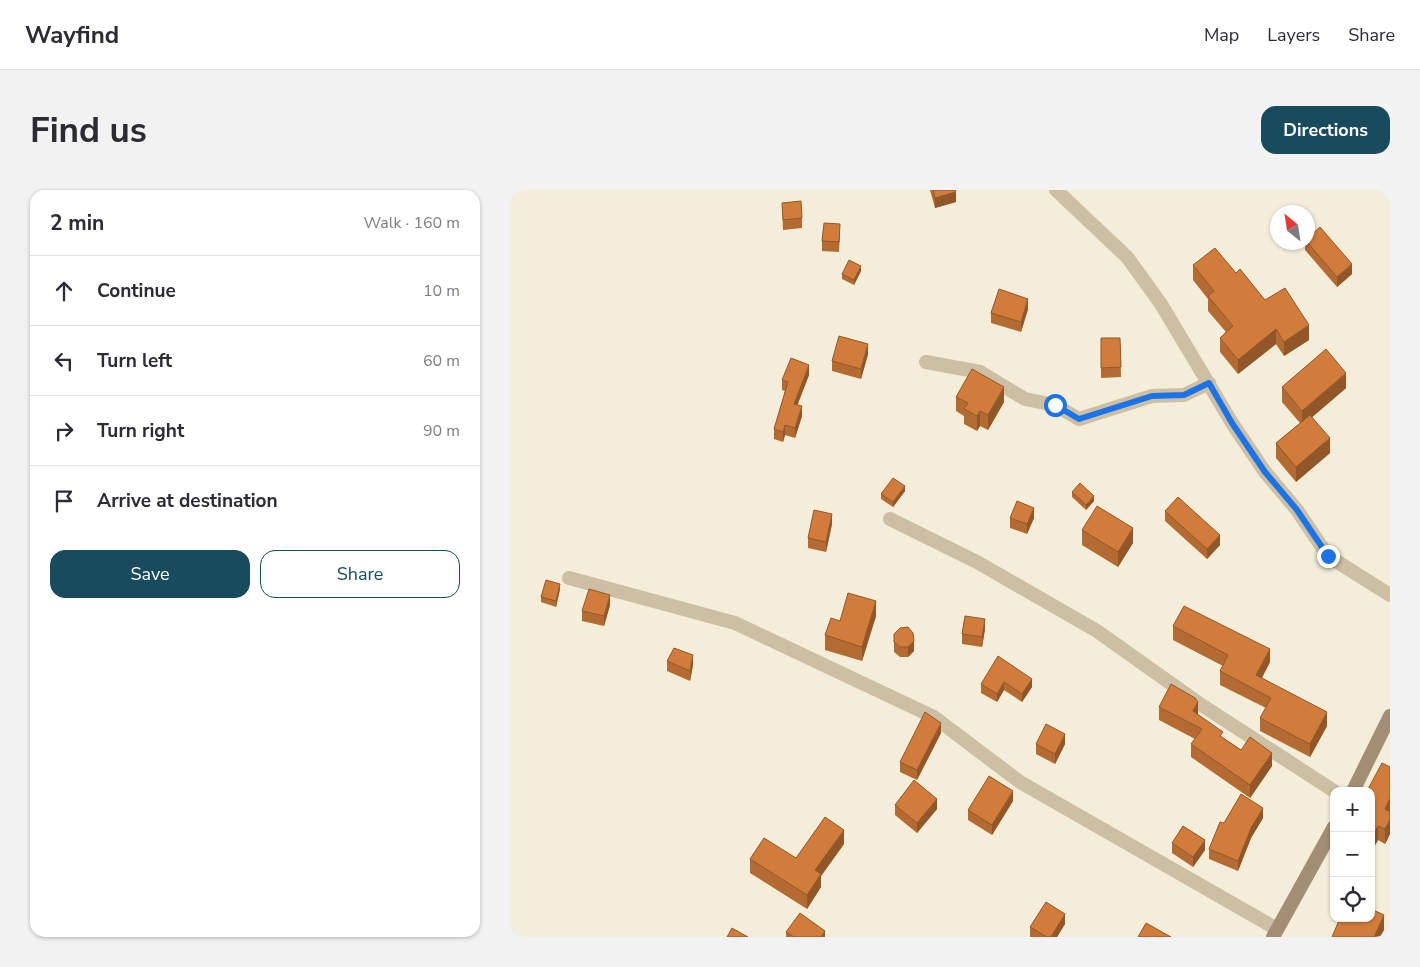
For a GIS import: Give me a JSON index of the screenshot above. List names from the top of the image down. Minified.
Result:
{"north":"top left","page":{"header":"Wayfind","nav":["Map","Layers","Share"],"buttons":["Directions",["Save","Share"]],"title":"Find us","heading":["2 min","Walk · 160 m"],"list":[["Continue","10 m"],["Turn left","60 m"],["Turn right","90 m"],"Arrive at destination"],"map_buttons":["+","−"]}}
